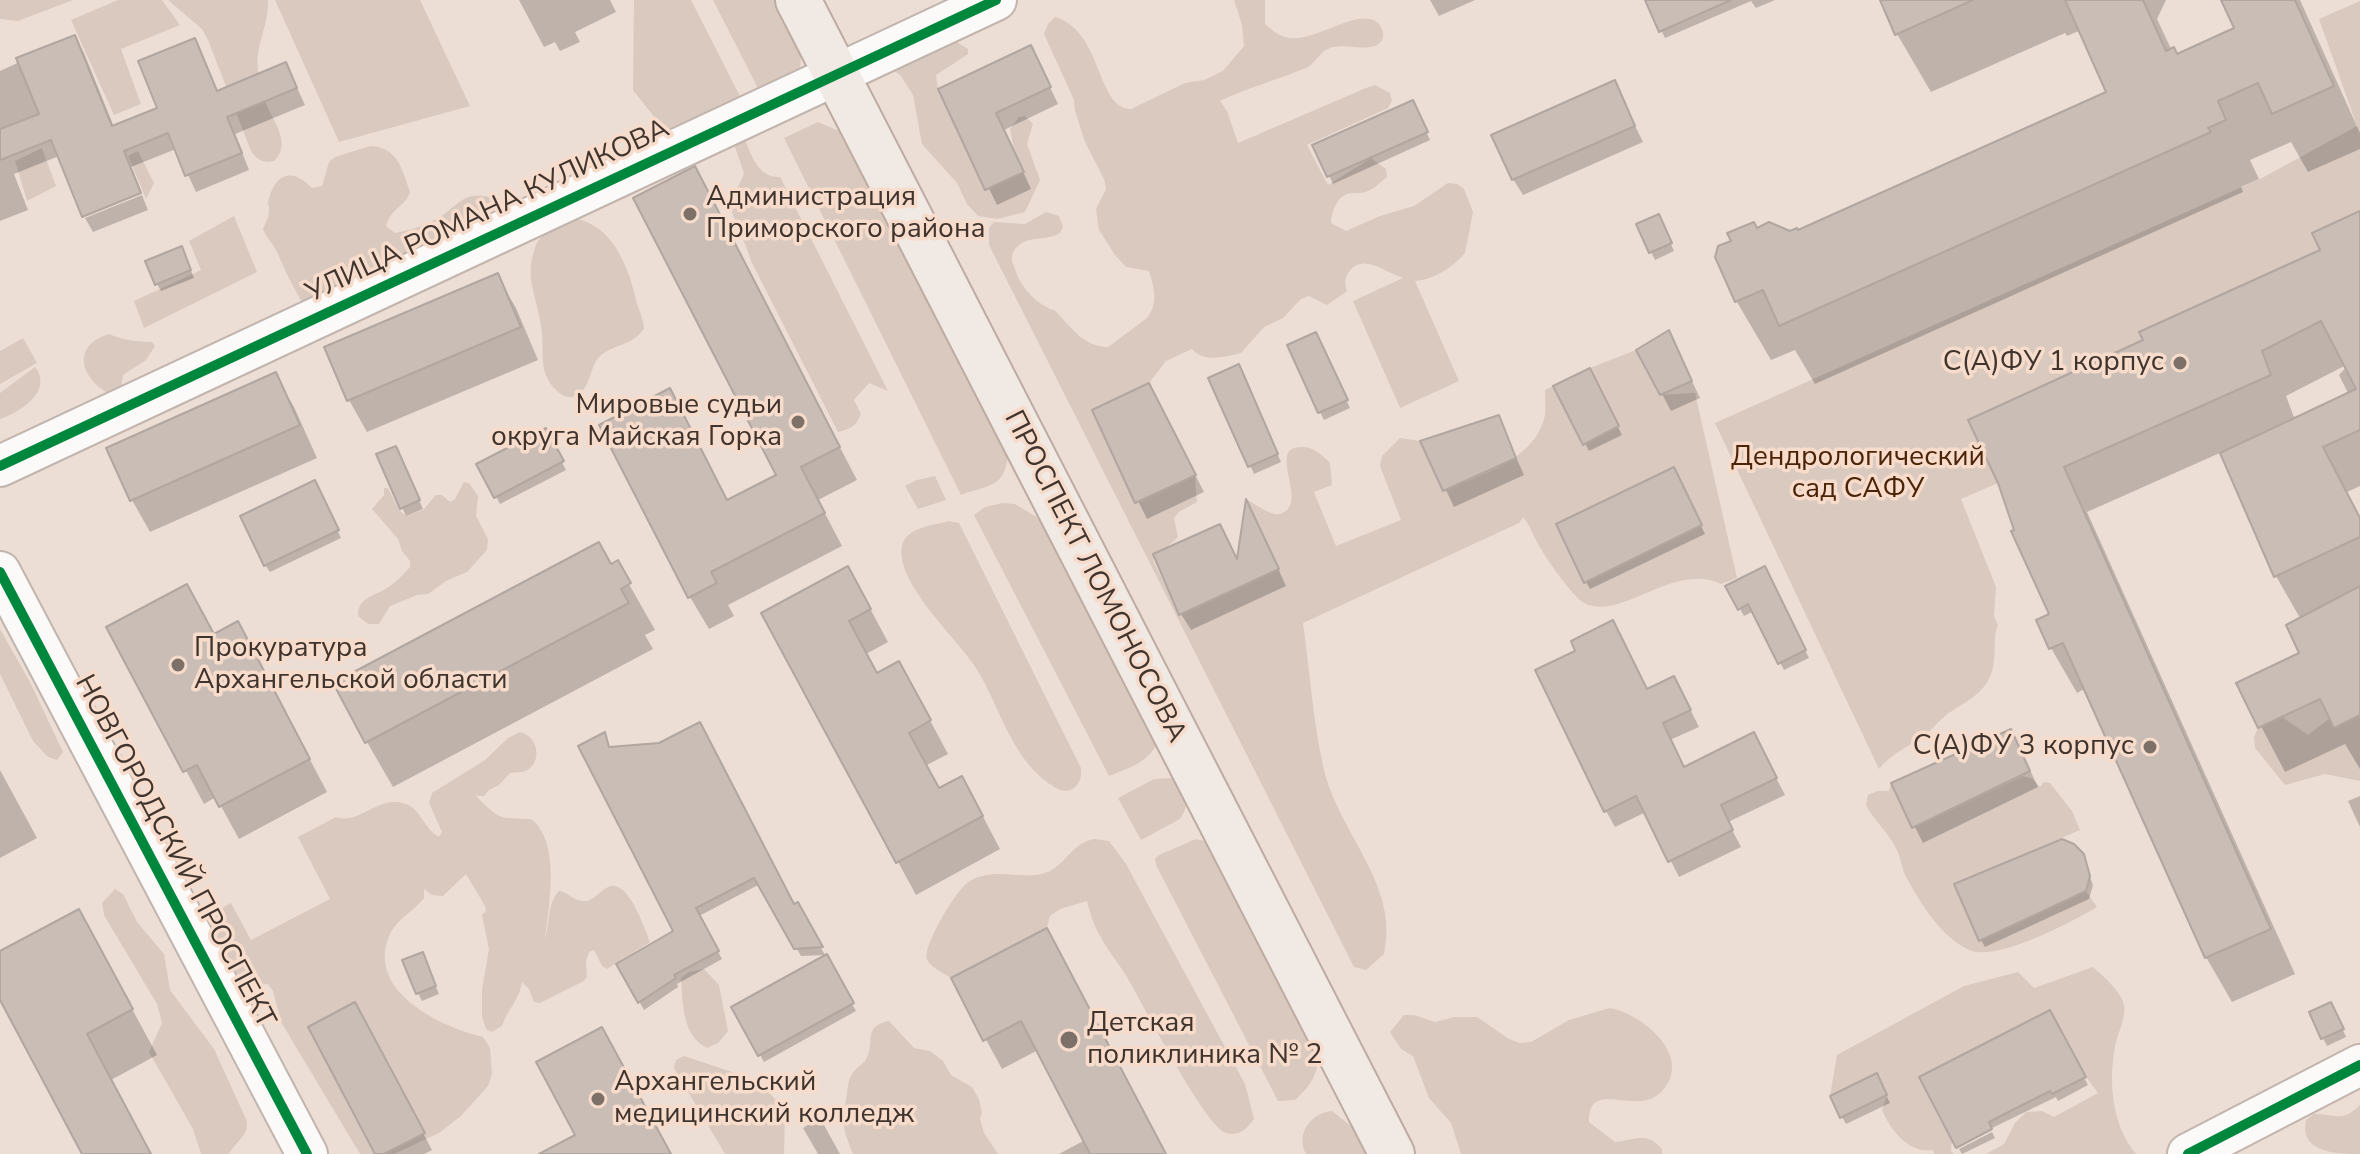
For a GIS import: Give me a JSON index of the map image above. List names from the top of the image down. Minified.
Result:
{"streets":{"main road":["ПРОСПЕКТ ЛОМОНОСОВА"],"street":["УЛИЦА РОМАНА КУЛИКОВА","НОВГОРОДСКИЙ ПРОСПЕКТ"]},"crossings":[["УЛИЦА РОМАНА КУЛИКОВА","ПРОСПЕКТ ЛОМОНОСОВА"]],"parks":["Дендрологический сад САФУ"],"places":["Администрация Приморского района","С(А)ФУ 1 корпус","Мировые судьи округа Майская Горка","Прокуратура Архангельской области","С(А)ФУ 3 корпус","Детская поликлиника № 2","Архангельский медицинский колледж"]}
